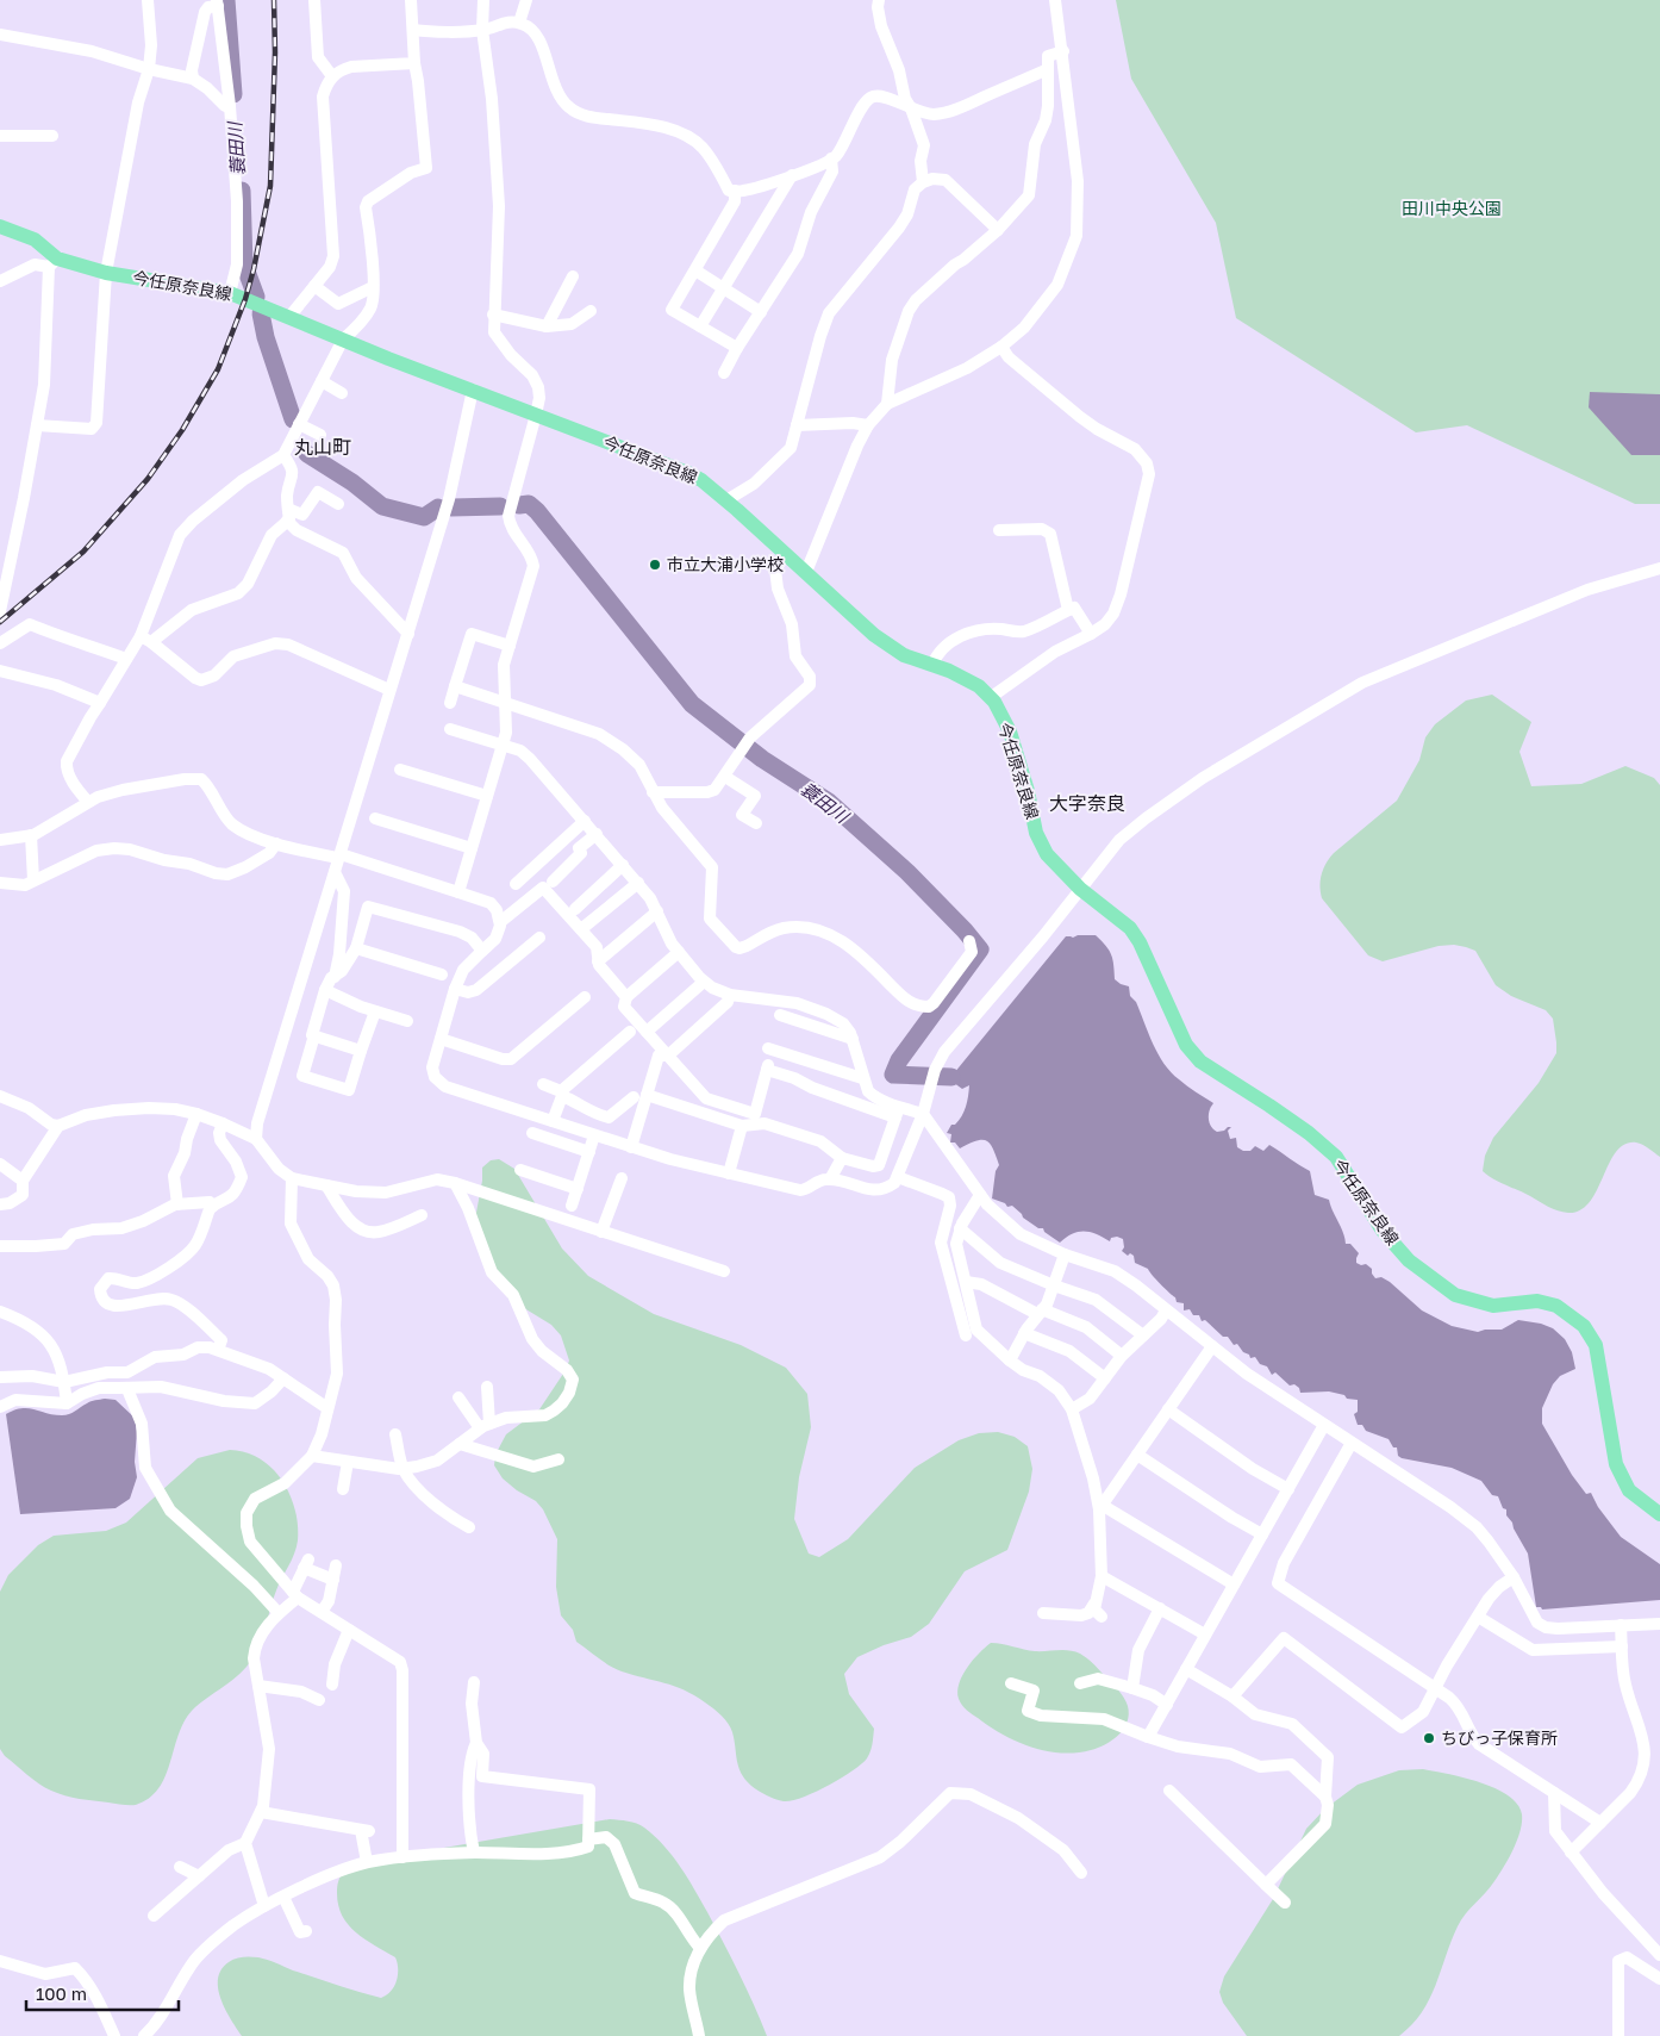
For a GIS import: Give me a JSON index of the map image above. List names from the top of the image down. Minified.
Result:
{"streets":{"main road":["今任原奈良線"]},"districts":["丸山町","大字奈良"],"water":["蓑田川"],"parks":["田川中央公園"],"places":["市立大浦小学校","ちびっ子保育所"],"scale_bar":"100 m"}
